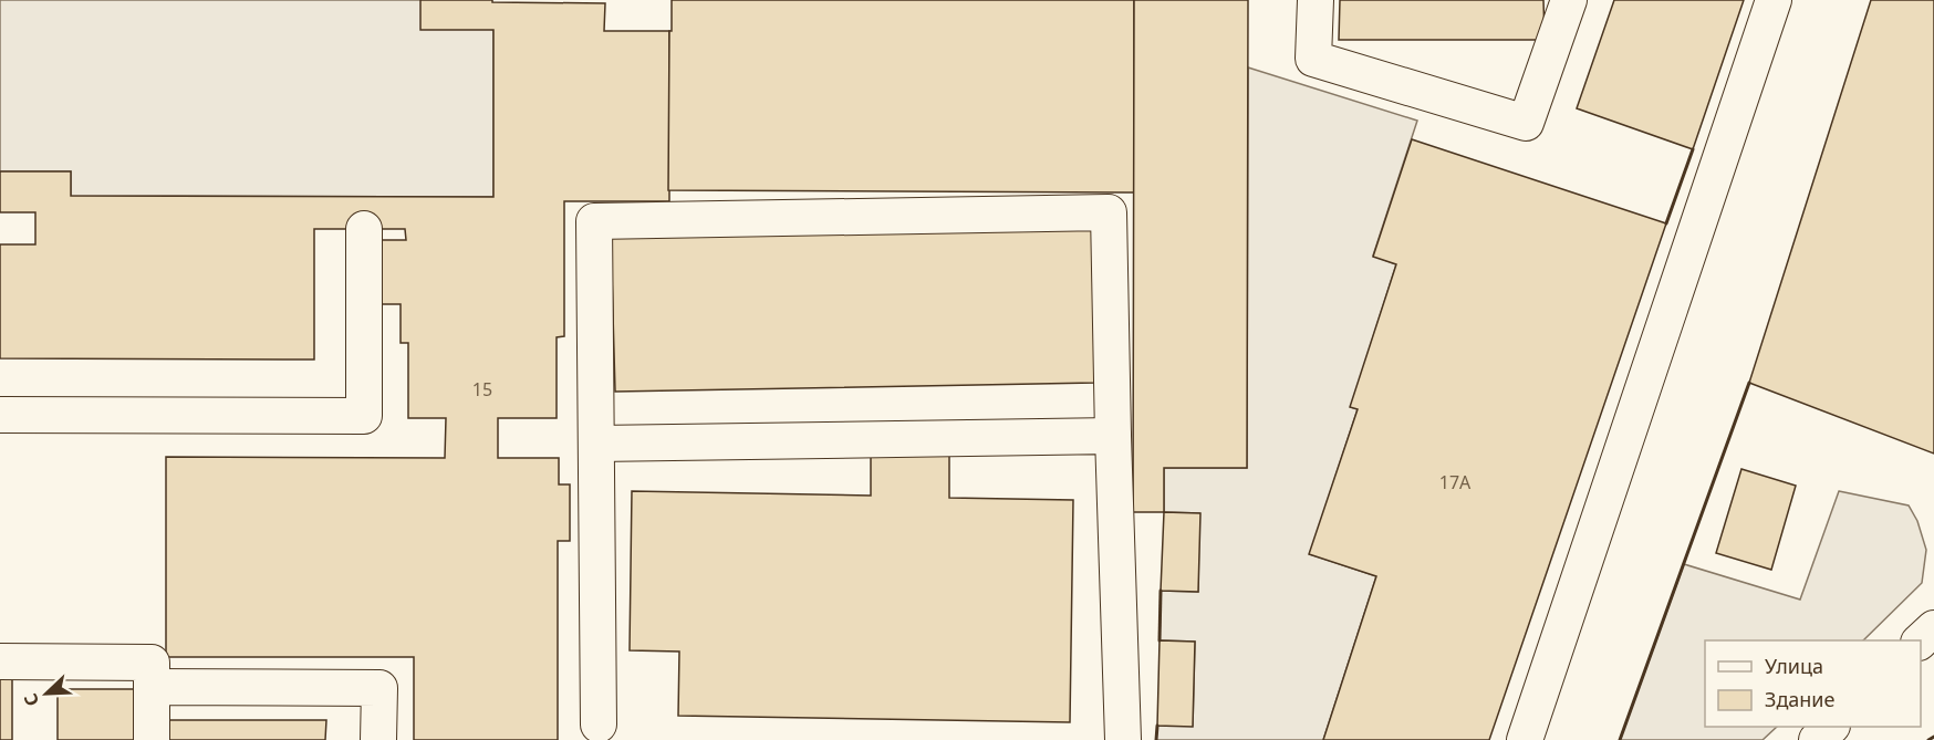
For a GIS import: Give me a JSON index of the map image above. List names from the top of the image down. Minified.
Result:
{"house_numbers":["15","17А"],"legend":["Улица","Здание"],"north":"bottom left"}
